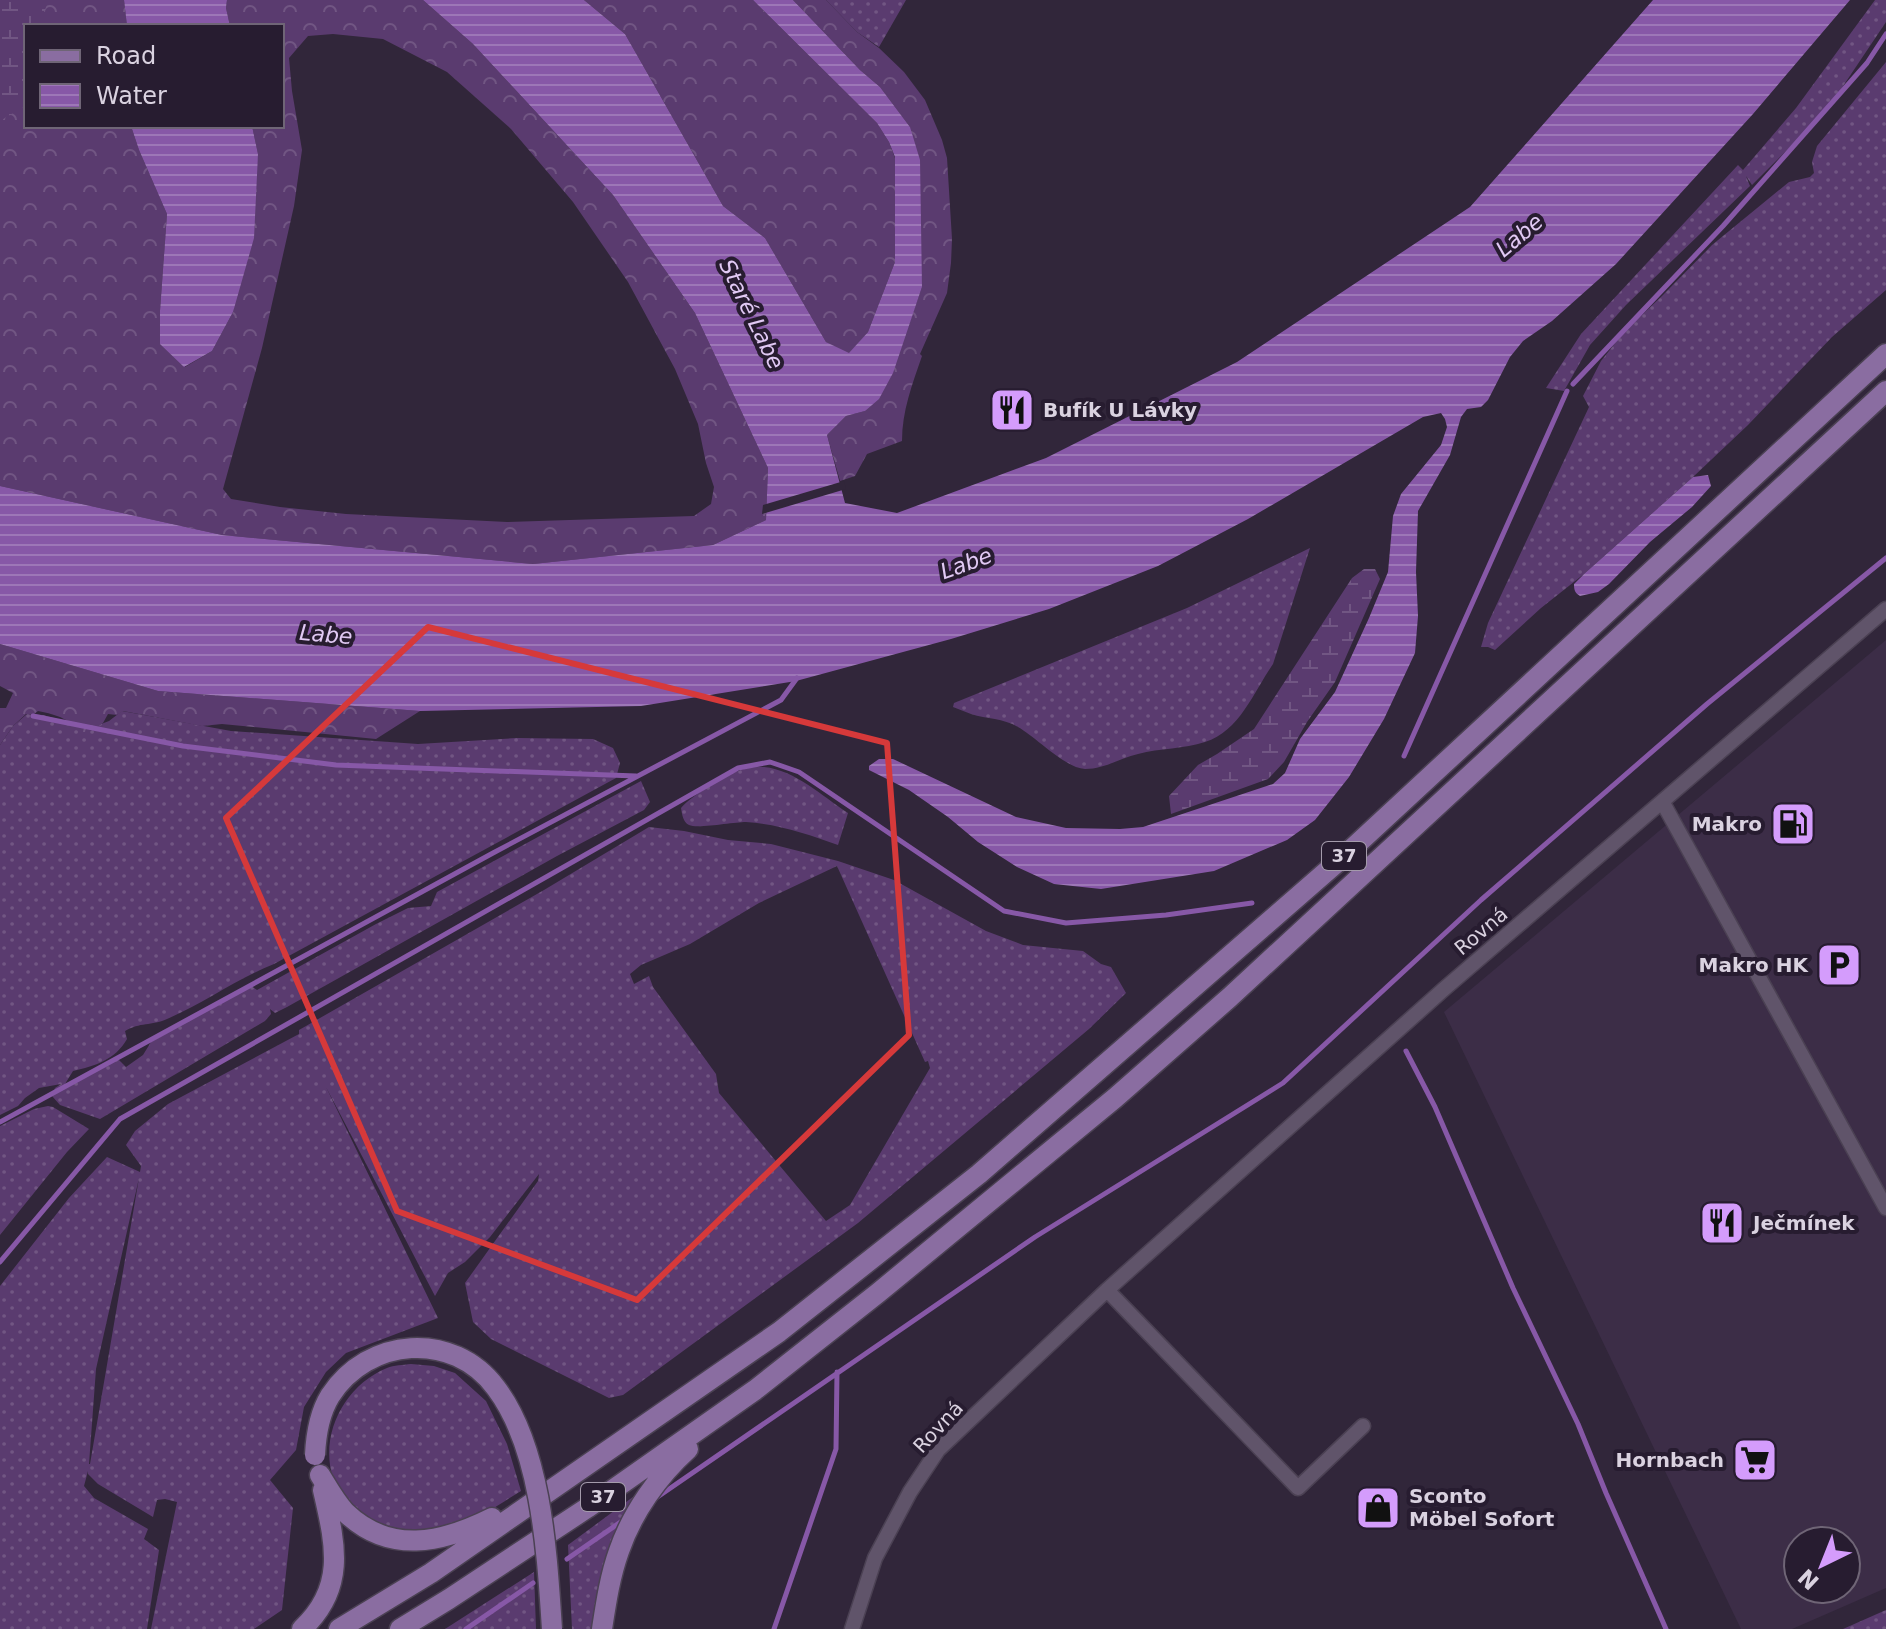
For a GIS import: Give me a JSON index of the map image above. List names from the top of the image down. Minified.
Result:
{"streets":{"main road":["37"],"street":["Rovná"]},"water":["Labe","Staré Labe"],"places":{"restaurant":["Bufík U Lávky","Ječmínek"],"fuel station":["Makro"],"parking":["Makro HK"],"supermarket":["Hornbach"],"shop":["Sconto Möbel Sofort"]},"legend":["Road","Water"],"north":"bottom left"}
